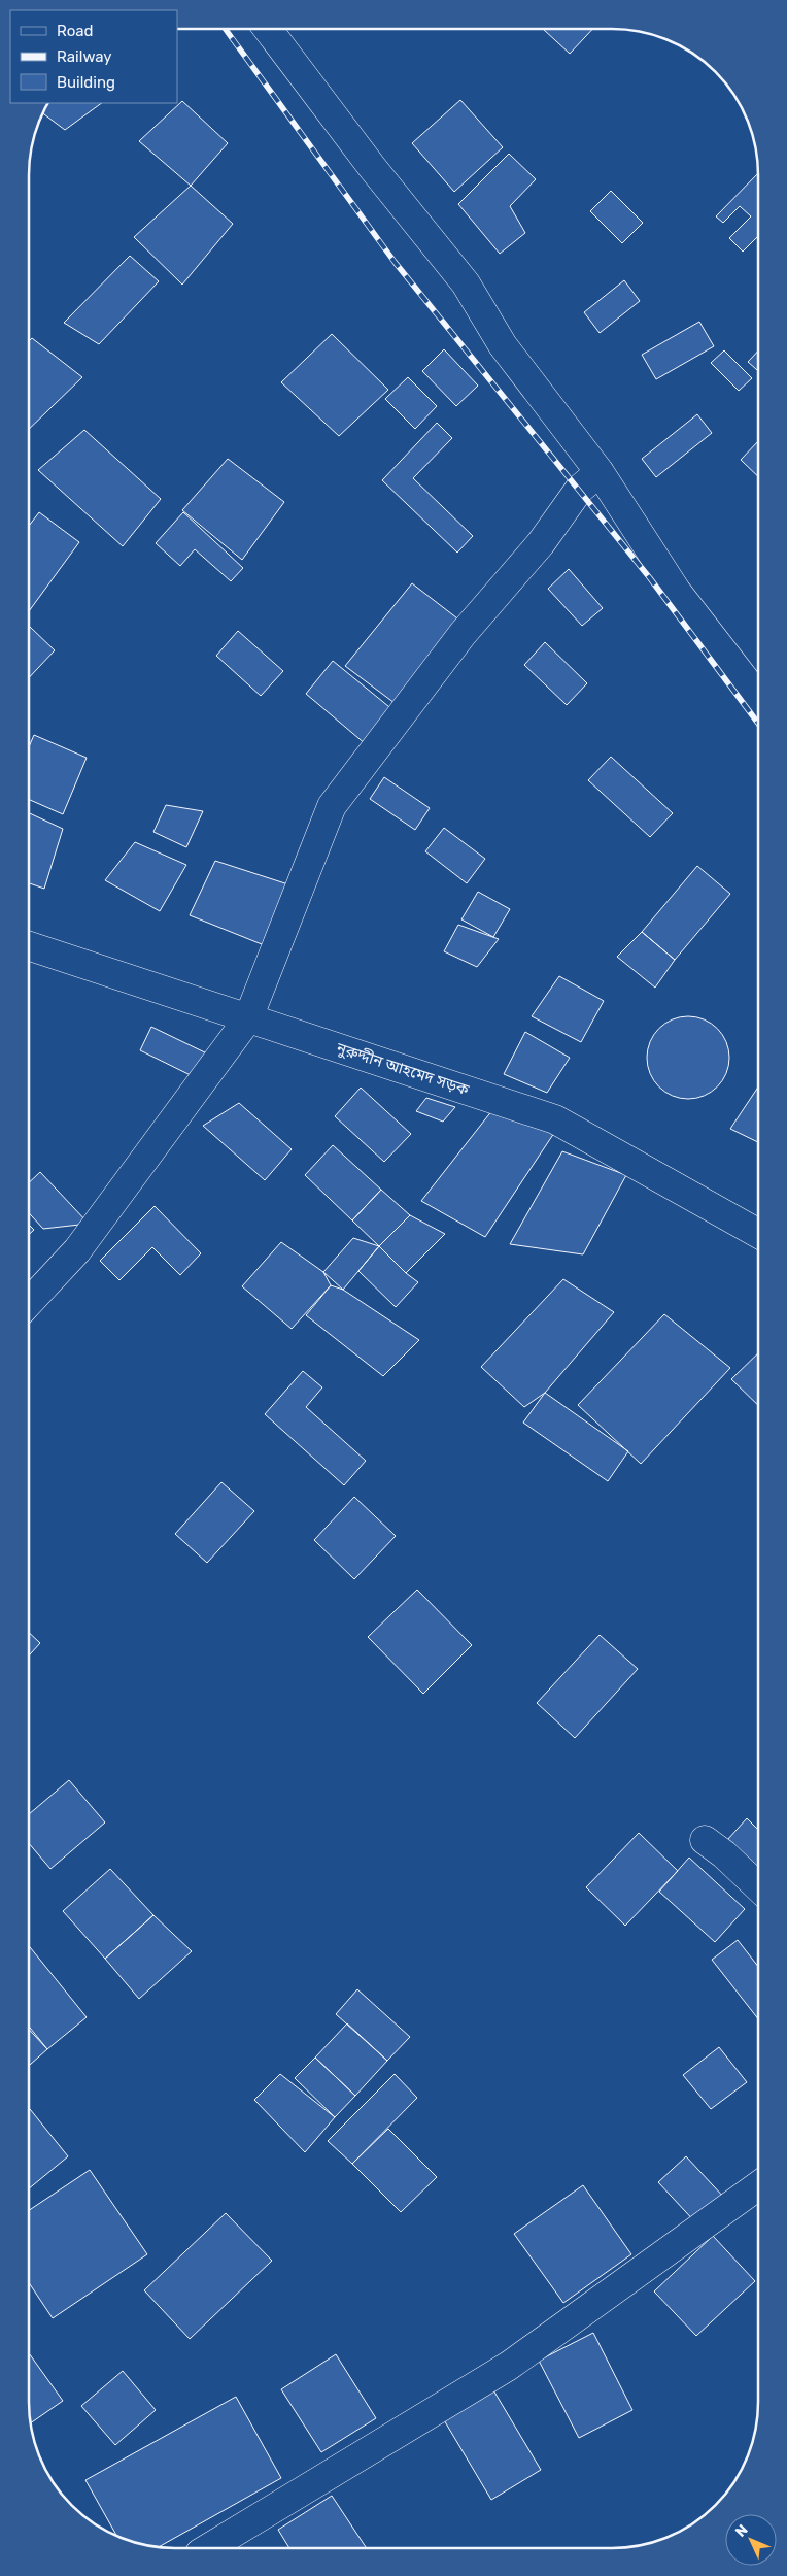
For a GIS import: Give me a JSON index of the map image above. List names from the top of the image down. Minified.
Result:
{"streets":{"street":["নুরুদ্দীন আহমেদ সড়ক"]},"legend":["Road","Railway","Building"],"north":"top left"}
